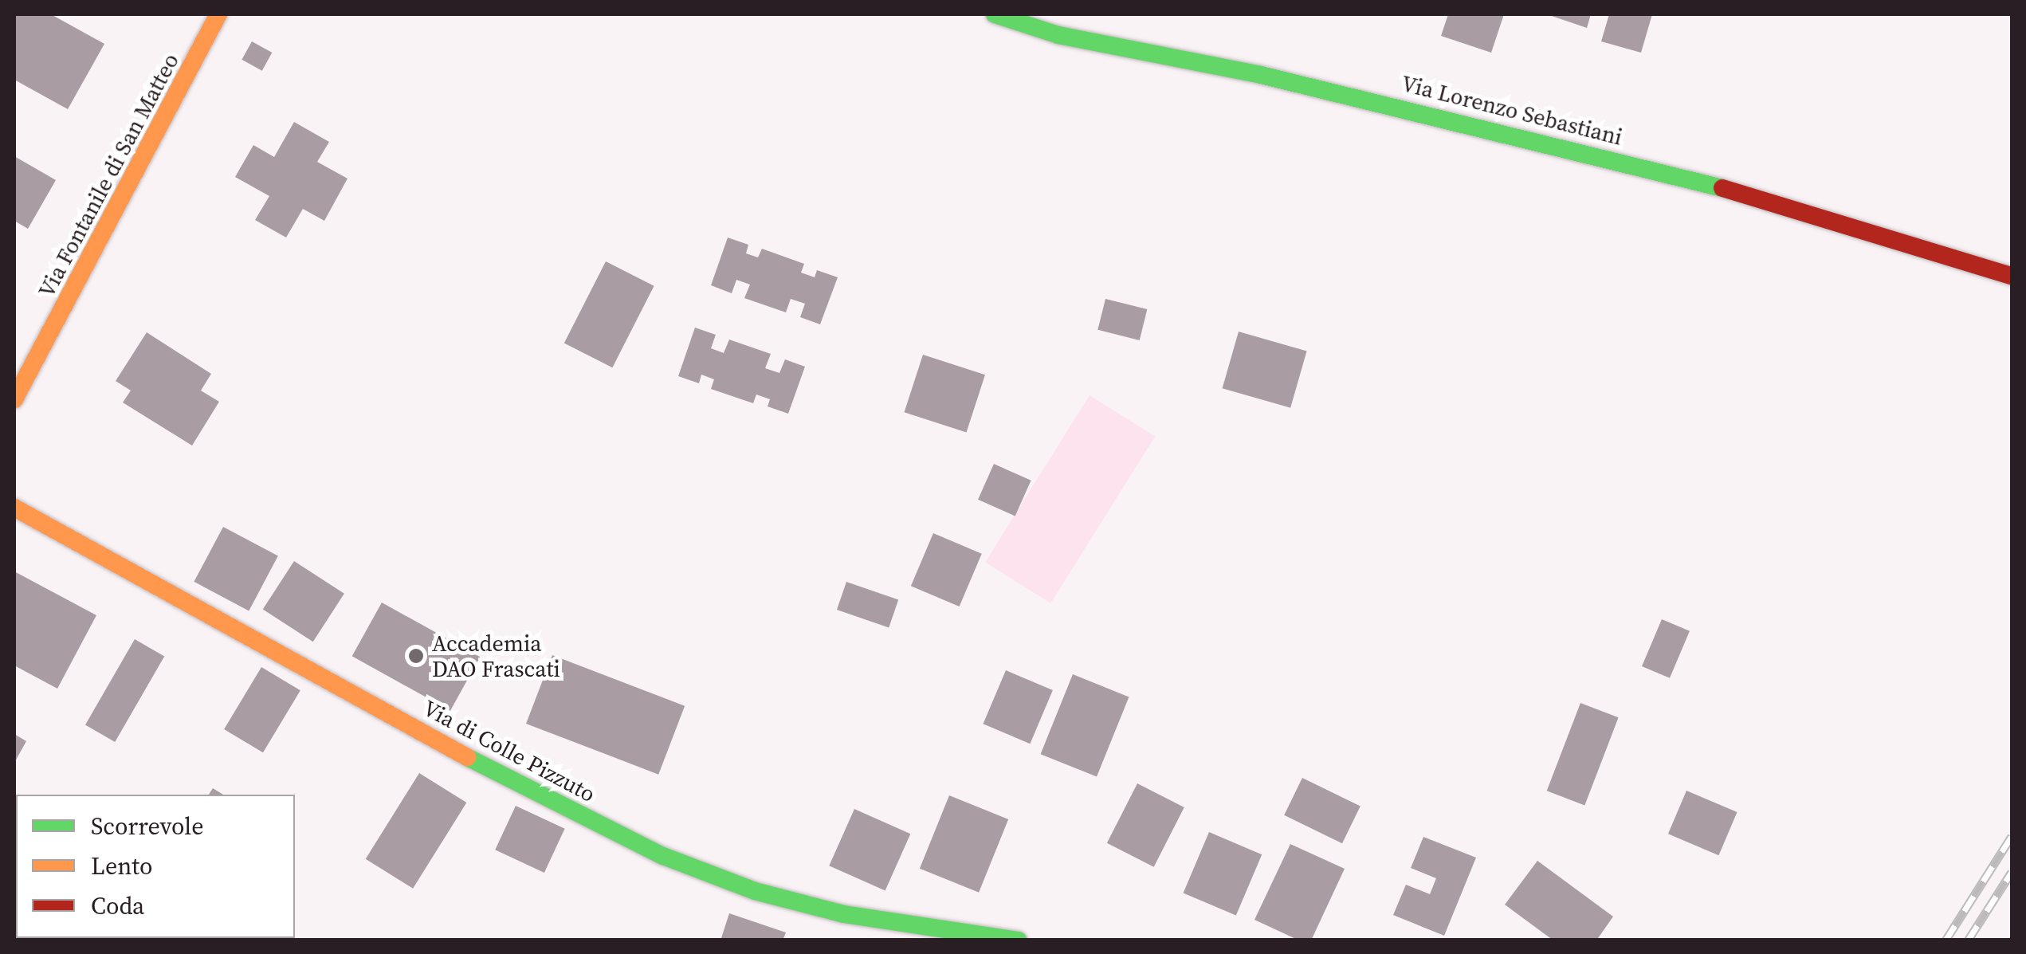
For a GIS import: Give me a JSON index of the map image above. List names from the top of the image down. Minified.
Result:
{"streets":{"street":["Via Lorenzo Sebastiani","Via Fontanile di San Matteo","Via di Colle Pizzuto"]},"places":["Accademia DAO Frascati"],"legend":["Scorrevole","Lento","Coda"]}
